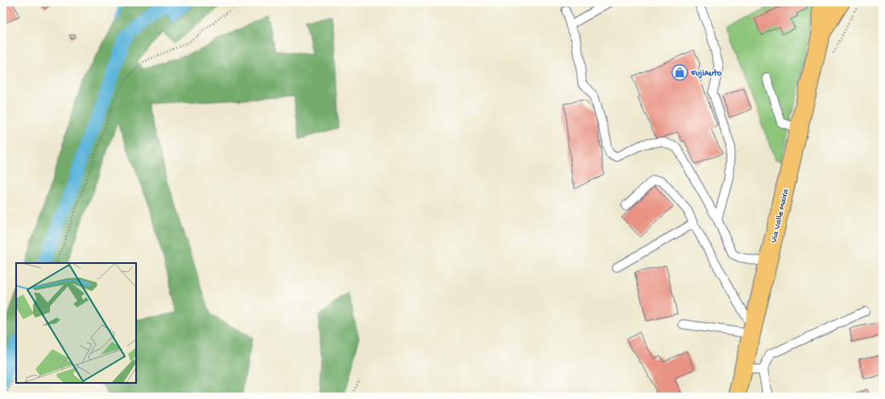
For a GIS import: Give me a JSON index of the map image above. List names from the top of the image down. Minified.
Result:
{"streets":{"main road":["Via Valle Maira"]},"places":{"shop":["FujiAuto"]}}
